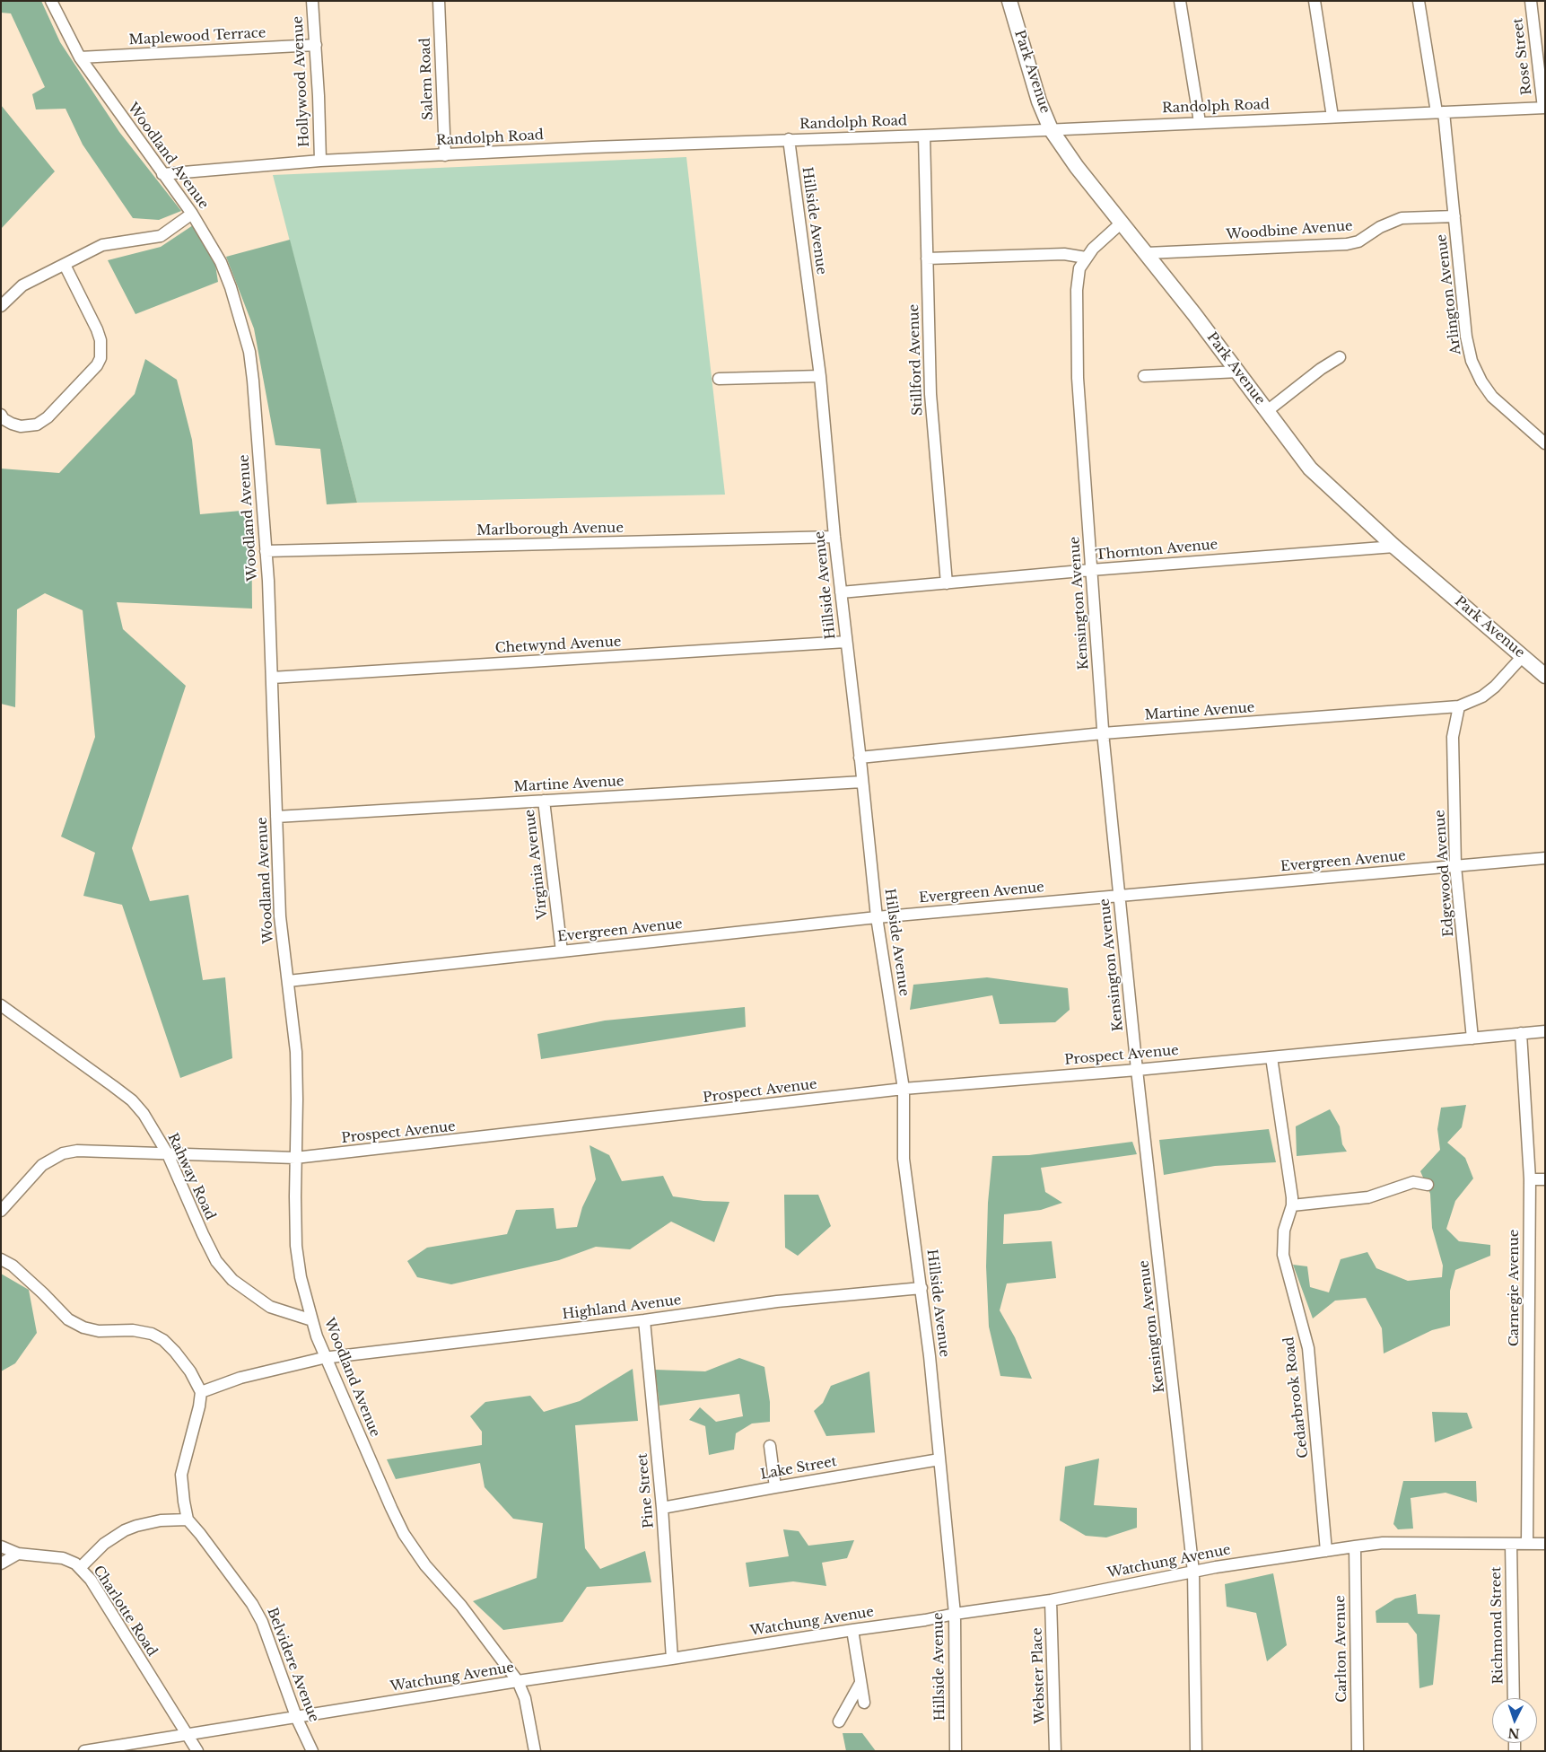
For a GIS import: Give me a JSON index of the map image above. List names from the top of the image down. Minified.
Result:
{"streets":{"main road":["Park Avenue"],"street":["Maplewood Terrace","Rose Street","Salem Road","Hollywood Avenue","Randolph Road","Woodland Avenue","Hillside Avenue","Woodbine Avenue","Arlington Avenue","Stillford Avenue","Marlborough Avenue","Thornton Avenue","Kensington Avenue","Chetwynd Avenue","Martine Avenue","Evergreen Avenue","Virginia Avenue","Edgewood Avenue","Prospect Avenue","Rahway Road","Carnegie Avenue","Highland Avenue","Cedarbrook Road","Lake Street","Pine Street","Watchung Avenue","Charlotte Road","Richmond Street","Carlton Avenue","Belvidere Avenue","Webster Place"]},"crossings":[["Maplewood Terrace","Hollywood Avenue"],["Maplewood Terrace","Woodland Avenue"],["Rose Street","Randolph Road"],["Park Avenue","Randolph Road"],["Park Avenue","Woodbine Avenue"],["Park Avenue","Thornton Avenue"],["Park Avenue","Martine Avenue"],["Salem Road","Randolph Road"],["Hollywood Avenue","Randolph Road"],["Randolph Road","Woodland Avenue"],["Randolph Road","Hillside Avenue"],["Randolph Road","Arlington Avenue"],["Randolph Road","Stillford Avenue"],["Woodland Avenue","Marlborough Avenue"],["Woodland Avenue","Chetwynd Avenue"],["Woodland Avenue","Martine Avenue"],["Woodland Avenue","Evergreen Avenue"],["Woodland Avenue","Prospect Avenue"],["Woodland Avenue","Rahway Road"],["Woodland Avenue","Highland Avenue"],["Woodland Avenue","Watchung Avenue"],["Hillside Avenue","Marlborough Avenue"],["Hillside Avenue","Thornton Avenue"],["Hillside Avenue","Chetwynd Avenue"],["Hillside Avenue","Martine Avenue"],["Hillside Avenue","Evergreen Avenue"],["Hillside Avenue","Prospect Avenue"],["Hillside Avenue","Highland Avenue"],["Hillside Avenue","Lake Street"],["Hillside Avenue","Watchung Avenue"],["Woodbine Avenue","Arlington Avenue"],["Stillford Avenue","Thornton Avenue"],["Thornton Avenue","Kensington Avenue"],["Kensington Avenue","Martine Avenue"],["Kensington Avenue","Evergreen Avenue"],["Kensington Avenue","Prospect Avenue"],["Kensington Avenue","Watchung Avenue"],["Martine Avenue","Virginia Avenue"],["Martine Avenue","Edgewood Avenue"],["Evergreen Avenue","Virginia Avenue"],["Evergreen Avenue","Edgewood Avenue"],["Edgewood Avenue","Prospect Avenue"],["Prospect Avenue","Rahway Road"],["Prospect Avenue","Carnegie Avenue"],["Prospect Avenue","Cedarbrook Road"],["Carnegie Avenue","Watchung Avenue"],["Highland Avenue","Pine Street"],["Cedarbrook Road","Watchung Avenue"],["Lake Street","Pine Street"],["Pine Street","Watchung Avenue"],["Watchung Avenue","Charlotte Road"],["Watchung Avenue","Richmond Street"],["Watchung Avenue","Carlton Avenue"],["Watchung Avenue","Belvidere Avenue"],["Watchung Avenue","Webster Place"],["Charlotte Road","Belvidere Avenue"]],"north":"bottom"}
